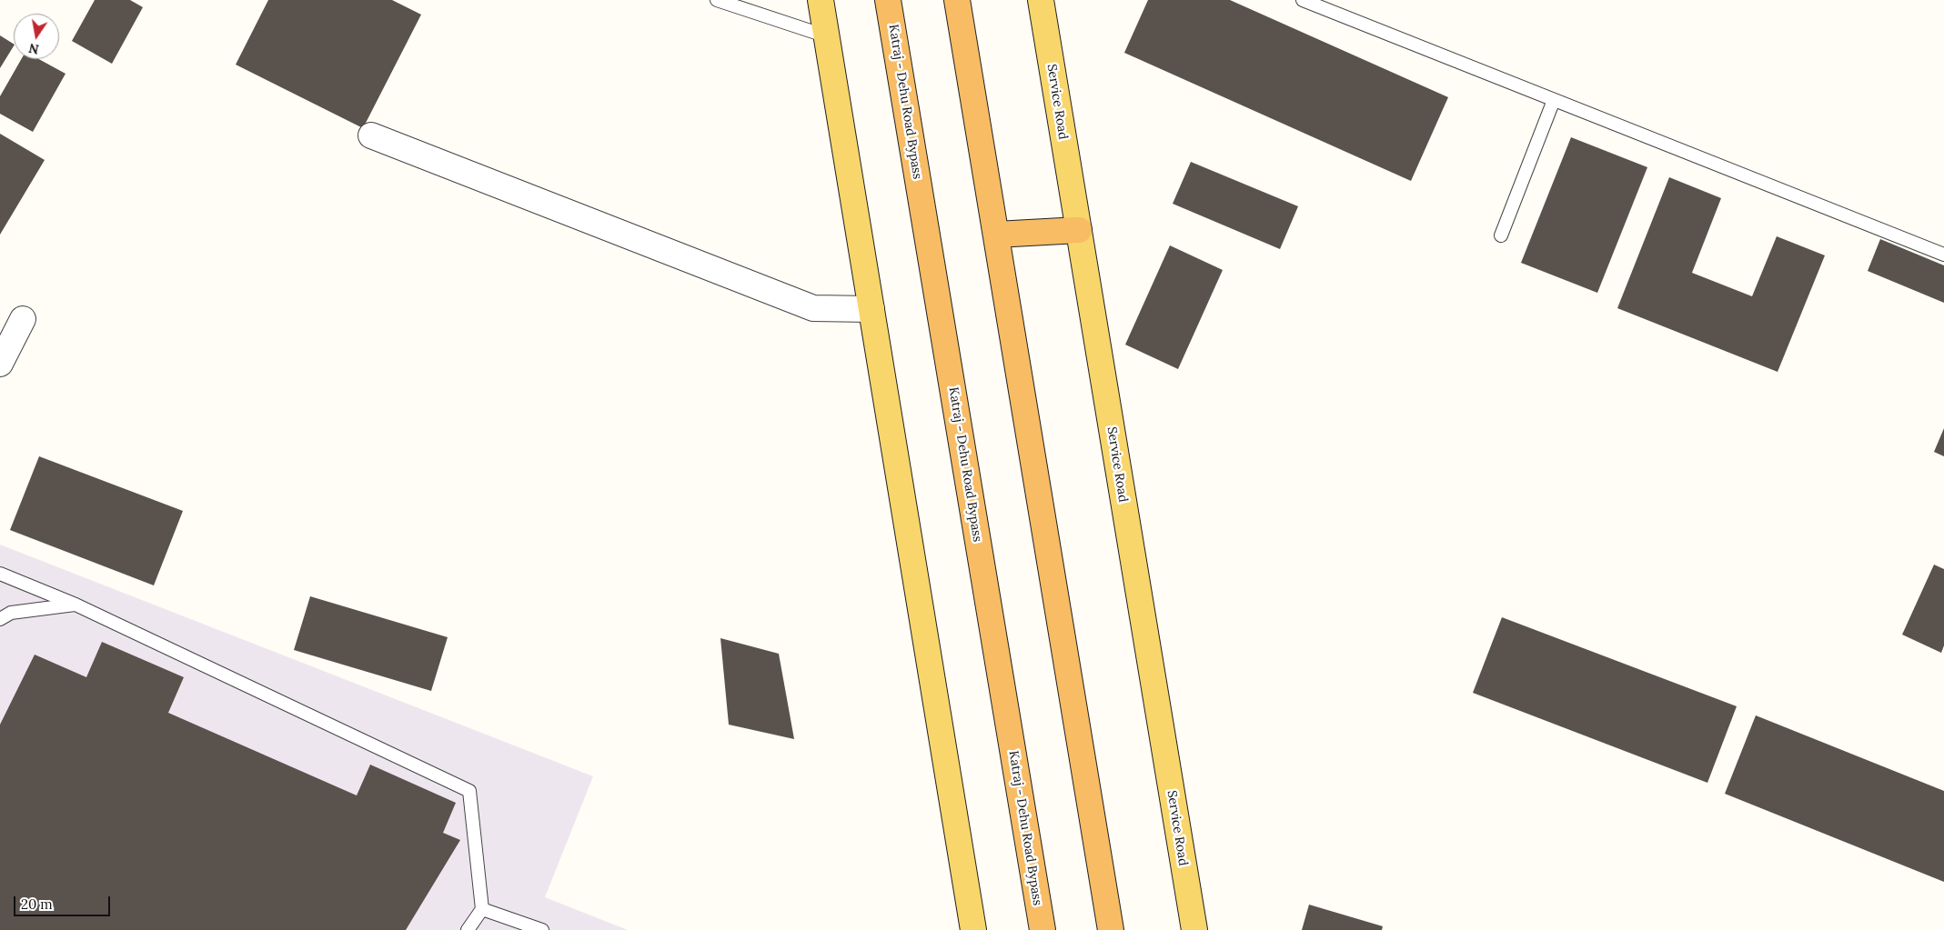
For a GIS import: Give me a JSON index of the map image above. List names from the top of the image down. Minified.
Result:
{"streets":{"highway":["Katraj - Dehu Road Bypass"],"main road":["Service Road"]},"scale_bar":"20 m","north":"bottom"}
